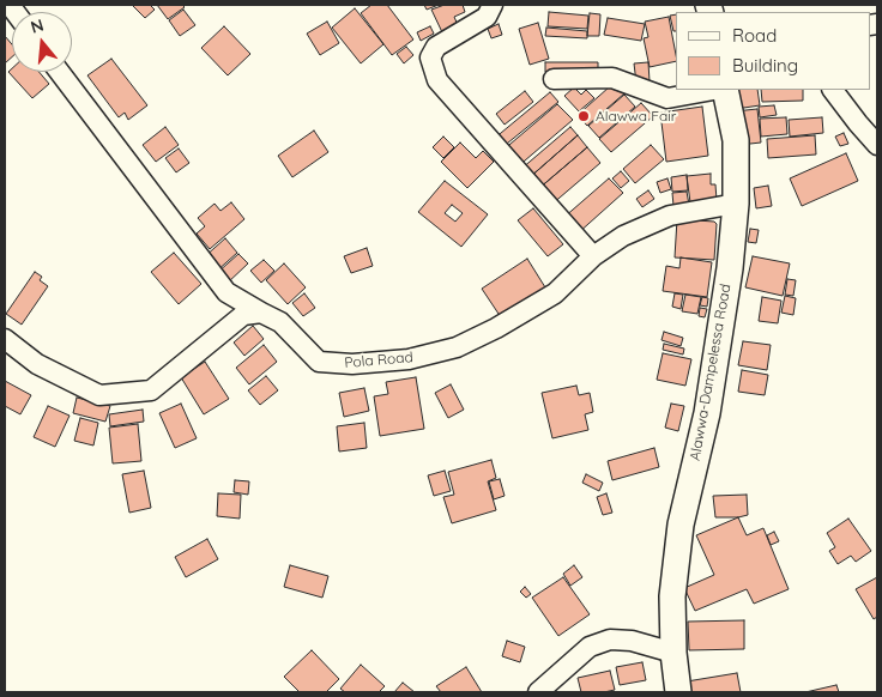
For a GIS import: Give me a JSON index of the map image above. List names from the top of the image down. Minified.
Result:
{"streets":{"main road":["Alawwa-Dampelessa Road"],"street":["Pola Road"]},"crossings":[["Pola Road","Alawwa-Dampelessa Road"]],"places":["Alawwa Fair"],"legend":["Road","Building"],"north":"top"}
